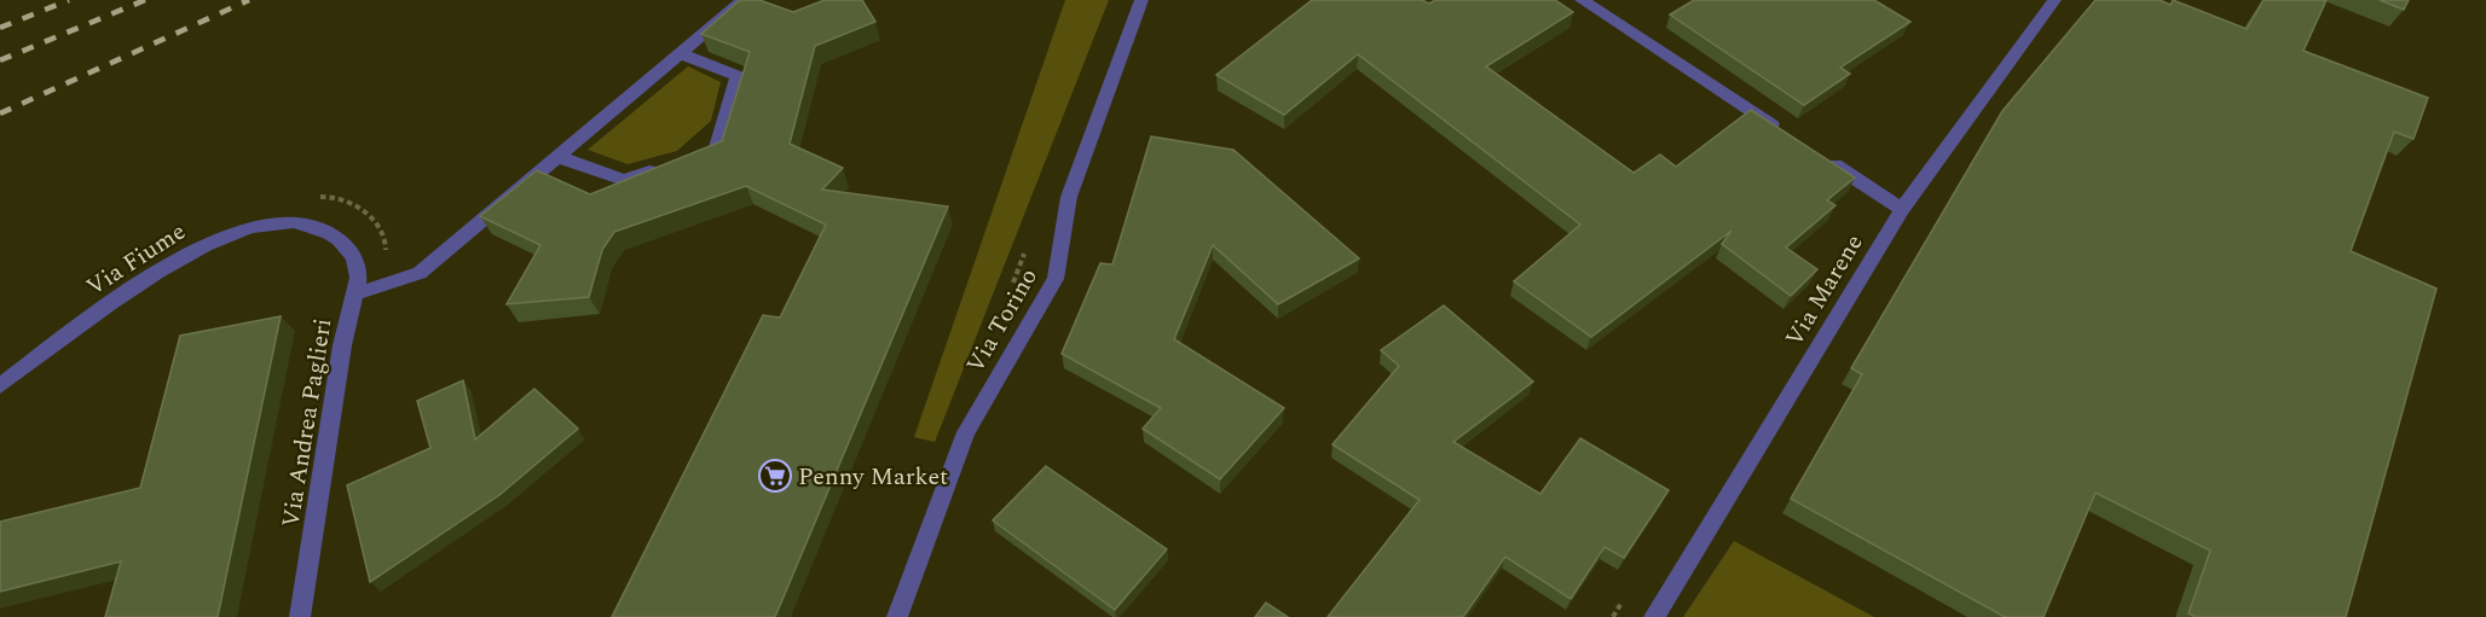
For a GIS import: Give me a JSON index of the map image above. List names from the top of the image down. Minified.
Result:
{"streets":{"street":["Via Fiume","Via Marene","Via Torino","Via Andrea Paglieri"]},"crossings":[["Via Fiume","Via Andrea Paglieri"]],"places":{"supermarket":["Penny Market"]}}
